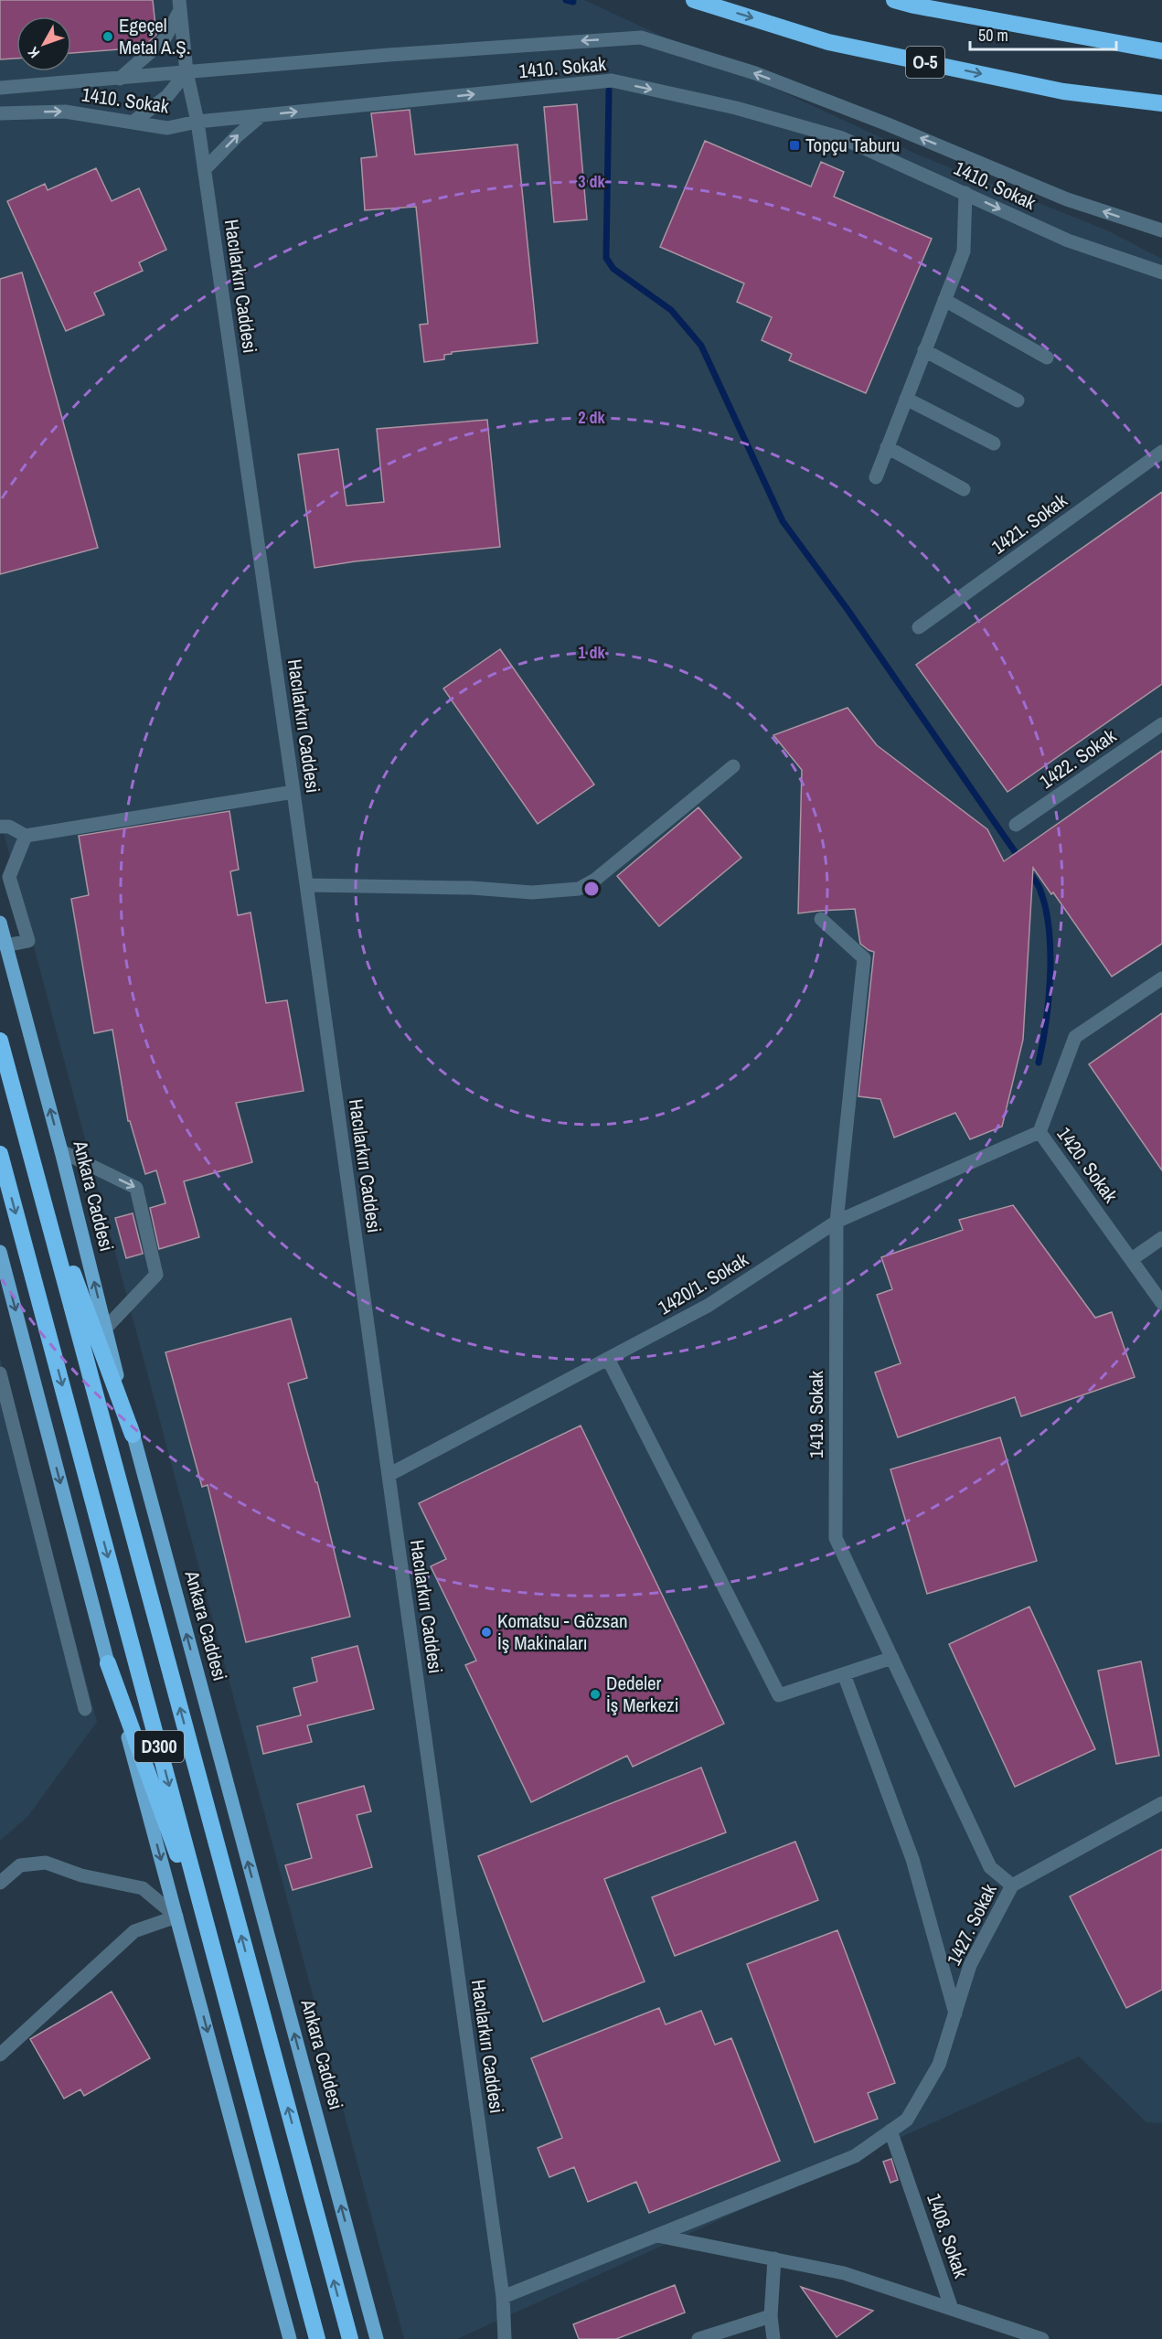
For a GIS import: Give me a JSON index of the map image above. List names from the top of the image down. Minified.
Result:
{"streets":{"highway":["O-5","D300"],"main road":["Ankara Caddesi"],"street":["1410. Sokak","Hacılarkırı Caddesi","1421. Sokak","1422. Sokak","1420. Sokak","1420/1. Sokak","1419. Sokak","1427. Sokak","1408. Sokak"]},"crossings":[["1410. Sokak","Hacılarkırı Caddesi"],["Hacılarkırı Caddesi","1420/1. Sokak"],["1420. Sokak","1420/1. Sokak"],["1420/1. Sokak","1419. Sokak"],["1419. Sokak","1427. Sokak"],["1427. Sokak","1408. Sokak"]],"places":{"other":["Egeçel Metal A.Ş.","Komatsu - Gözsan İş Makinaları","Dedeler İş Merkezi"],"transit":["Topçu Taburu"]},"scale_bar":"50 m","north":"bottom left","rings":["3 dk","2 dk","1 dk"]}
